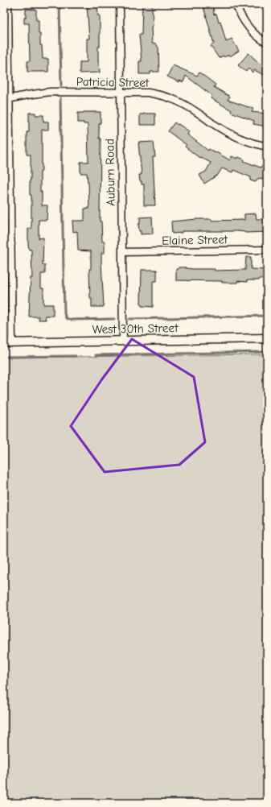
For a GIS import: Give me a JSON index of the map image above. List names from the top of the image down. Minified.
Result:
{"streets":{"street":["Patricia Street","Auburn Road","Elaine Street","West 30th Street"]},"crossings":[["Patricia Street","Auburn Road"],["Auburn Road","Elaine Street"],["Auburn Road","West 30th Street"]]}
